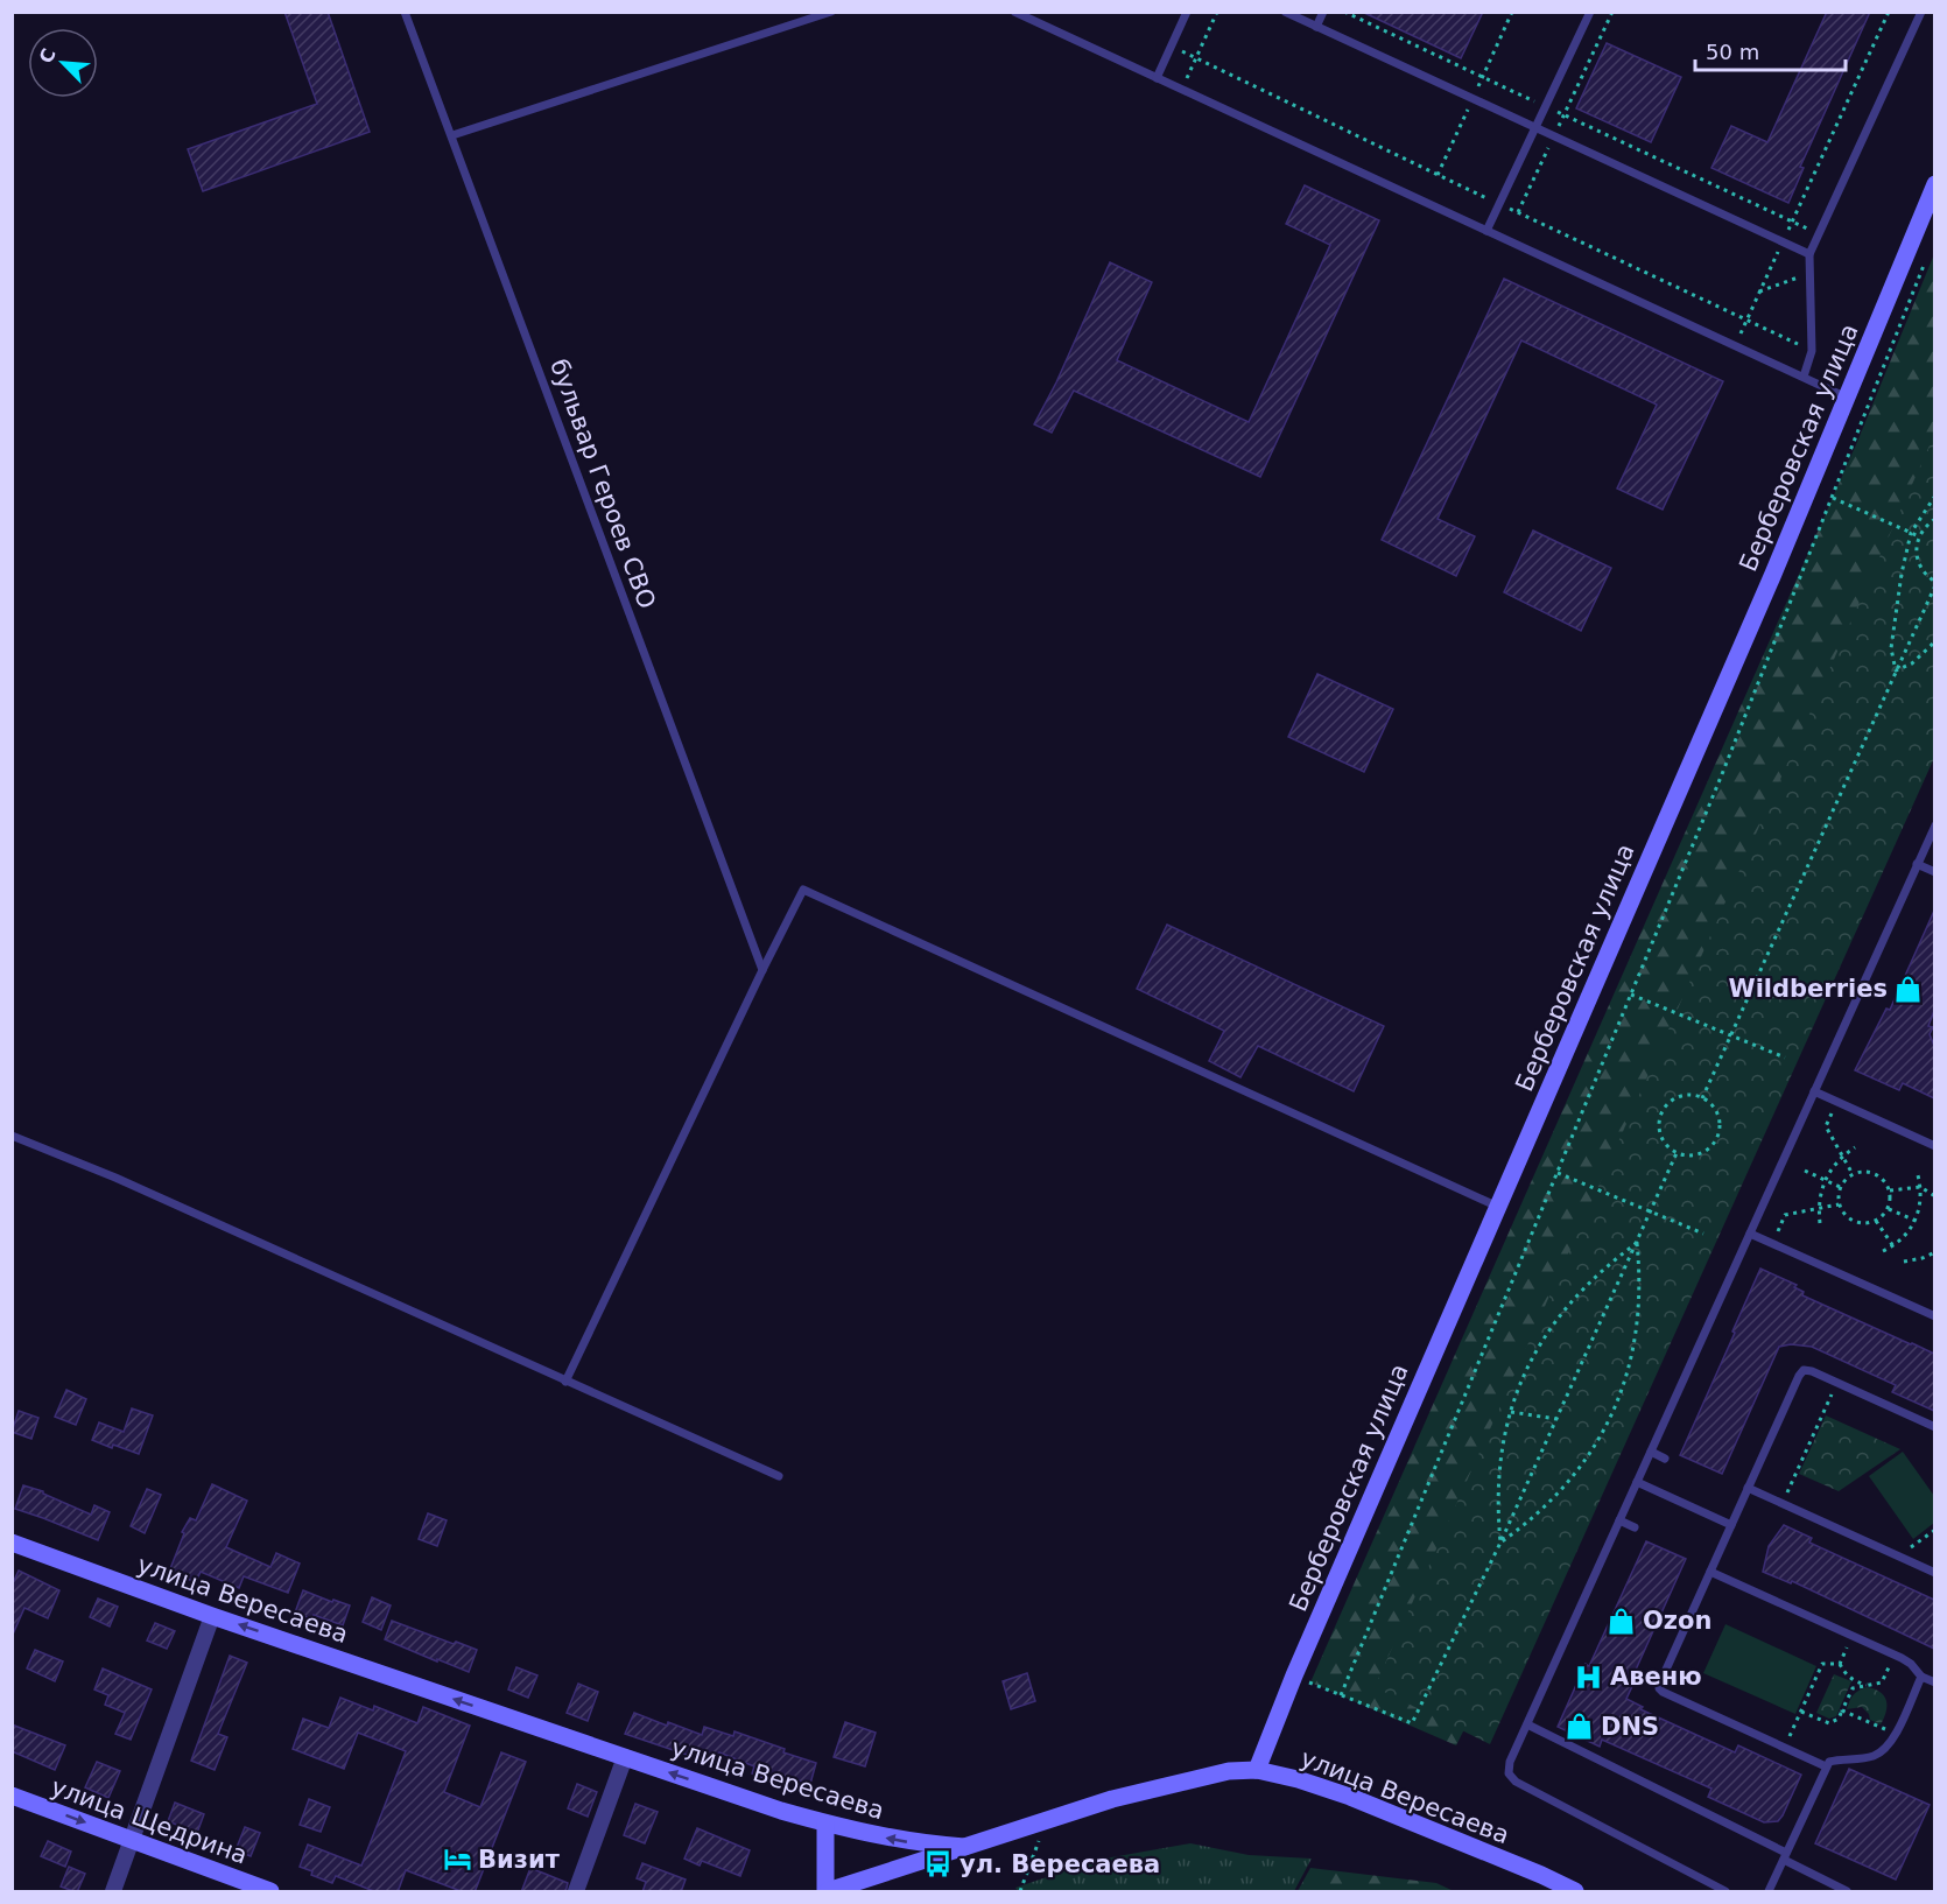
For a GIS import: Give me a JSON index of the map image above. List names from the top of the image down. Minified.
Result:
{"streets":{"main road":["Берберовская улица","улица Вересаева","улица Щедрина"],"lane":["бульвар Героев СВО"]},"crossings":[["Берберовская улица","улица Вересаева"]],"one_way":["улица Вересаева","улица Щедрина"],"places":{"shop":["Wildberries","Ozon","DNS"],"hospital":["Авеню"],"hotel":["Визит"],"bus stop":["ул. Вересаева"]},"scale_bar":"50 m","north":"top left"}
